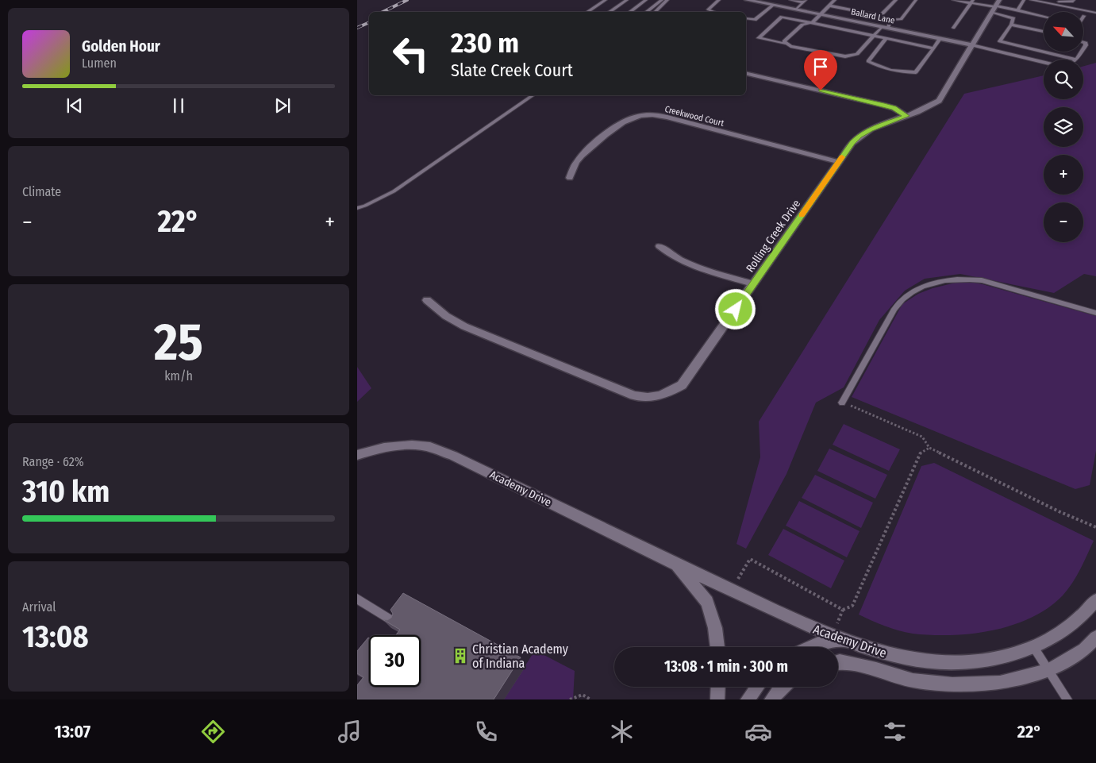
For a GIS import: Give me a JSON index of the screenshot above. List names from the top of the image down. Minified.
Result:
{"streets":{"street":["Ballard Lane","Creekwood Court","Rolling Creek Drive","Academy Drive"]},"crossings":[["Ballard Lane","Rolling Creek Drive"],["Creekwood Court","Rolling Creek Drive"]],"places":{"building":["Christian Academy of Indiana"]},"north":"top left","page":{"map_buttons":["+","−"],"turn":["230 m","Slate Creek Court"],"song":["Golden Hour","Lumen"],"tile":["Climate",["25","km/h"],["Range · 62%","310 km"],["Arrival","13:08"]],"heat":["−","22°","+"],"limit":"30","trip":"13:08 · 1 min · 300 m","tabs":["13:07","22°"]}}
